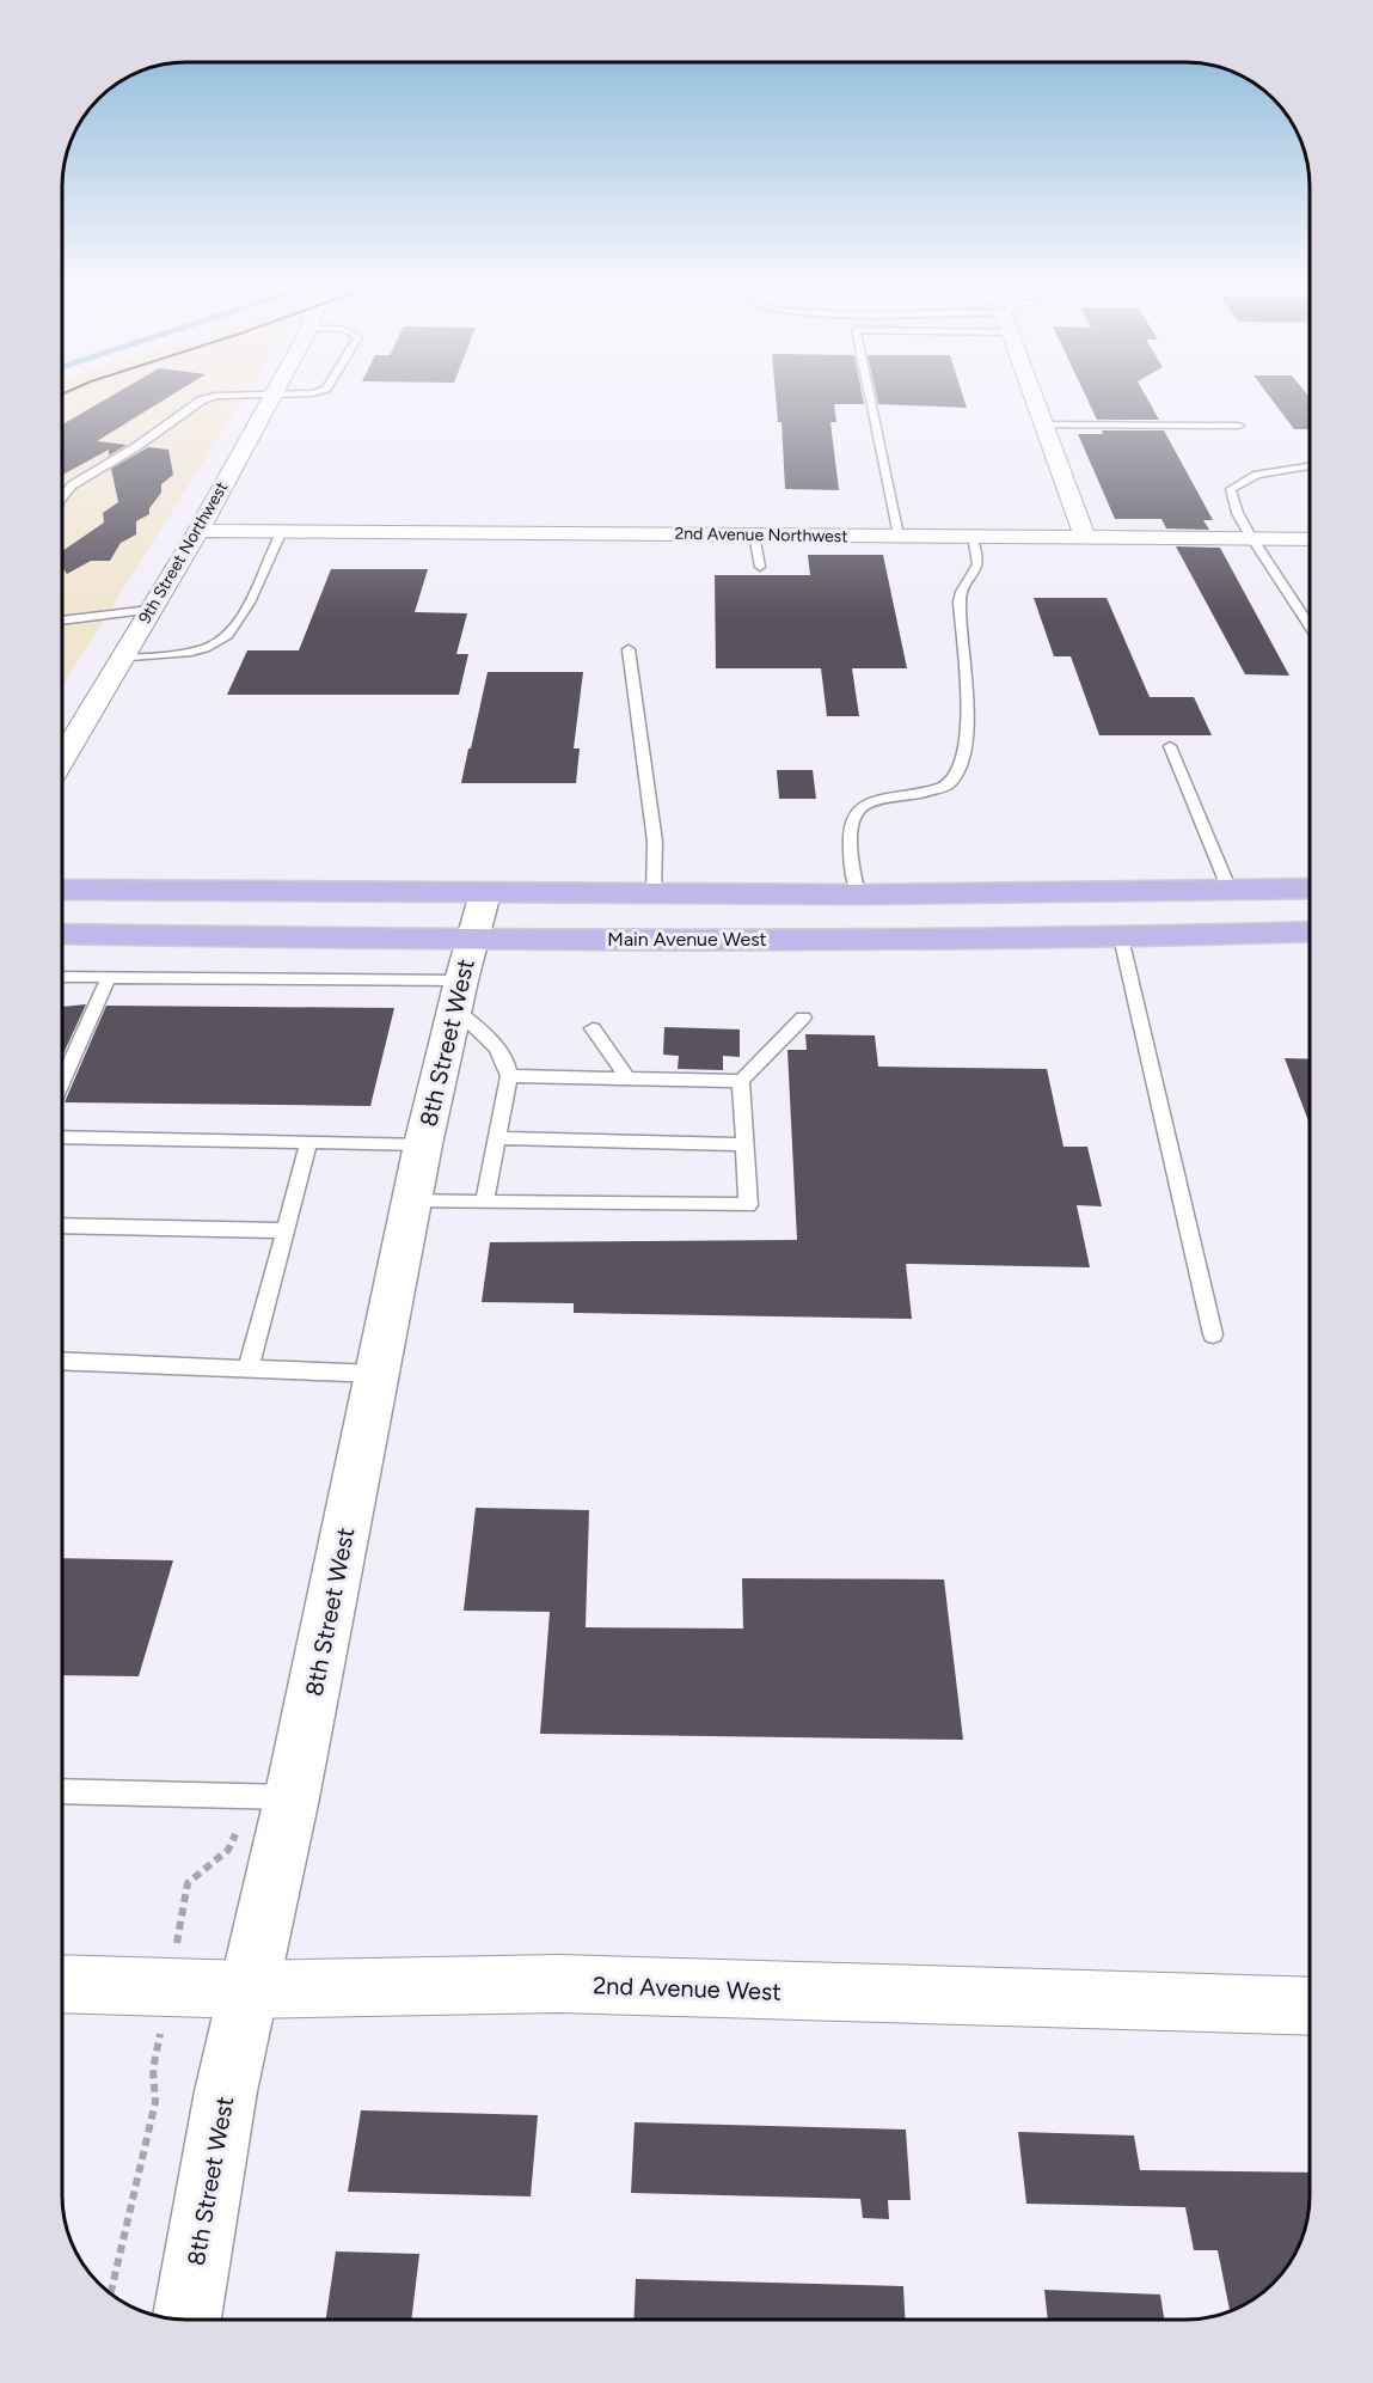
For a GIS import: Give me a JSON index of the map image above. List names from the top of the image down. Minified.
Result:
{"streets":{"main road":["Main Avenue West"],"street":["2nd Avenue Northwest","9th Street Northwest","8th Street West","2nd Avenue West"]},"crossings":[["2nd Avenue Northwest","9th Street Northwest"],["Main Avenue West","8th Street West"],["8th Street West","2nd Avenue West"]]}
